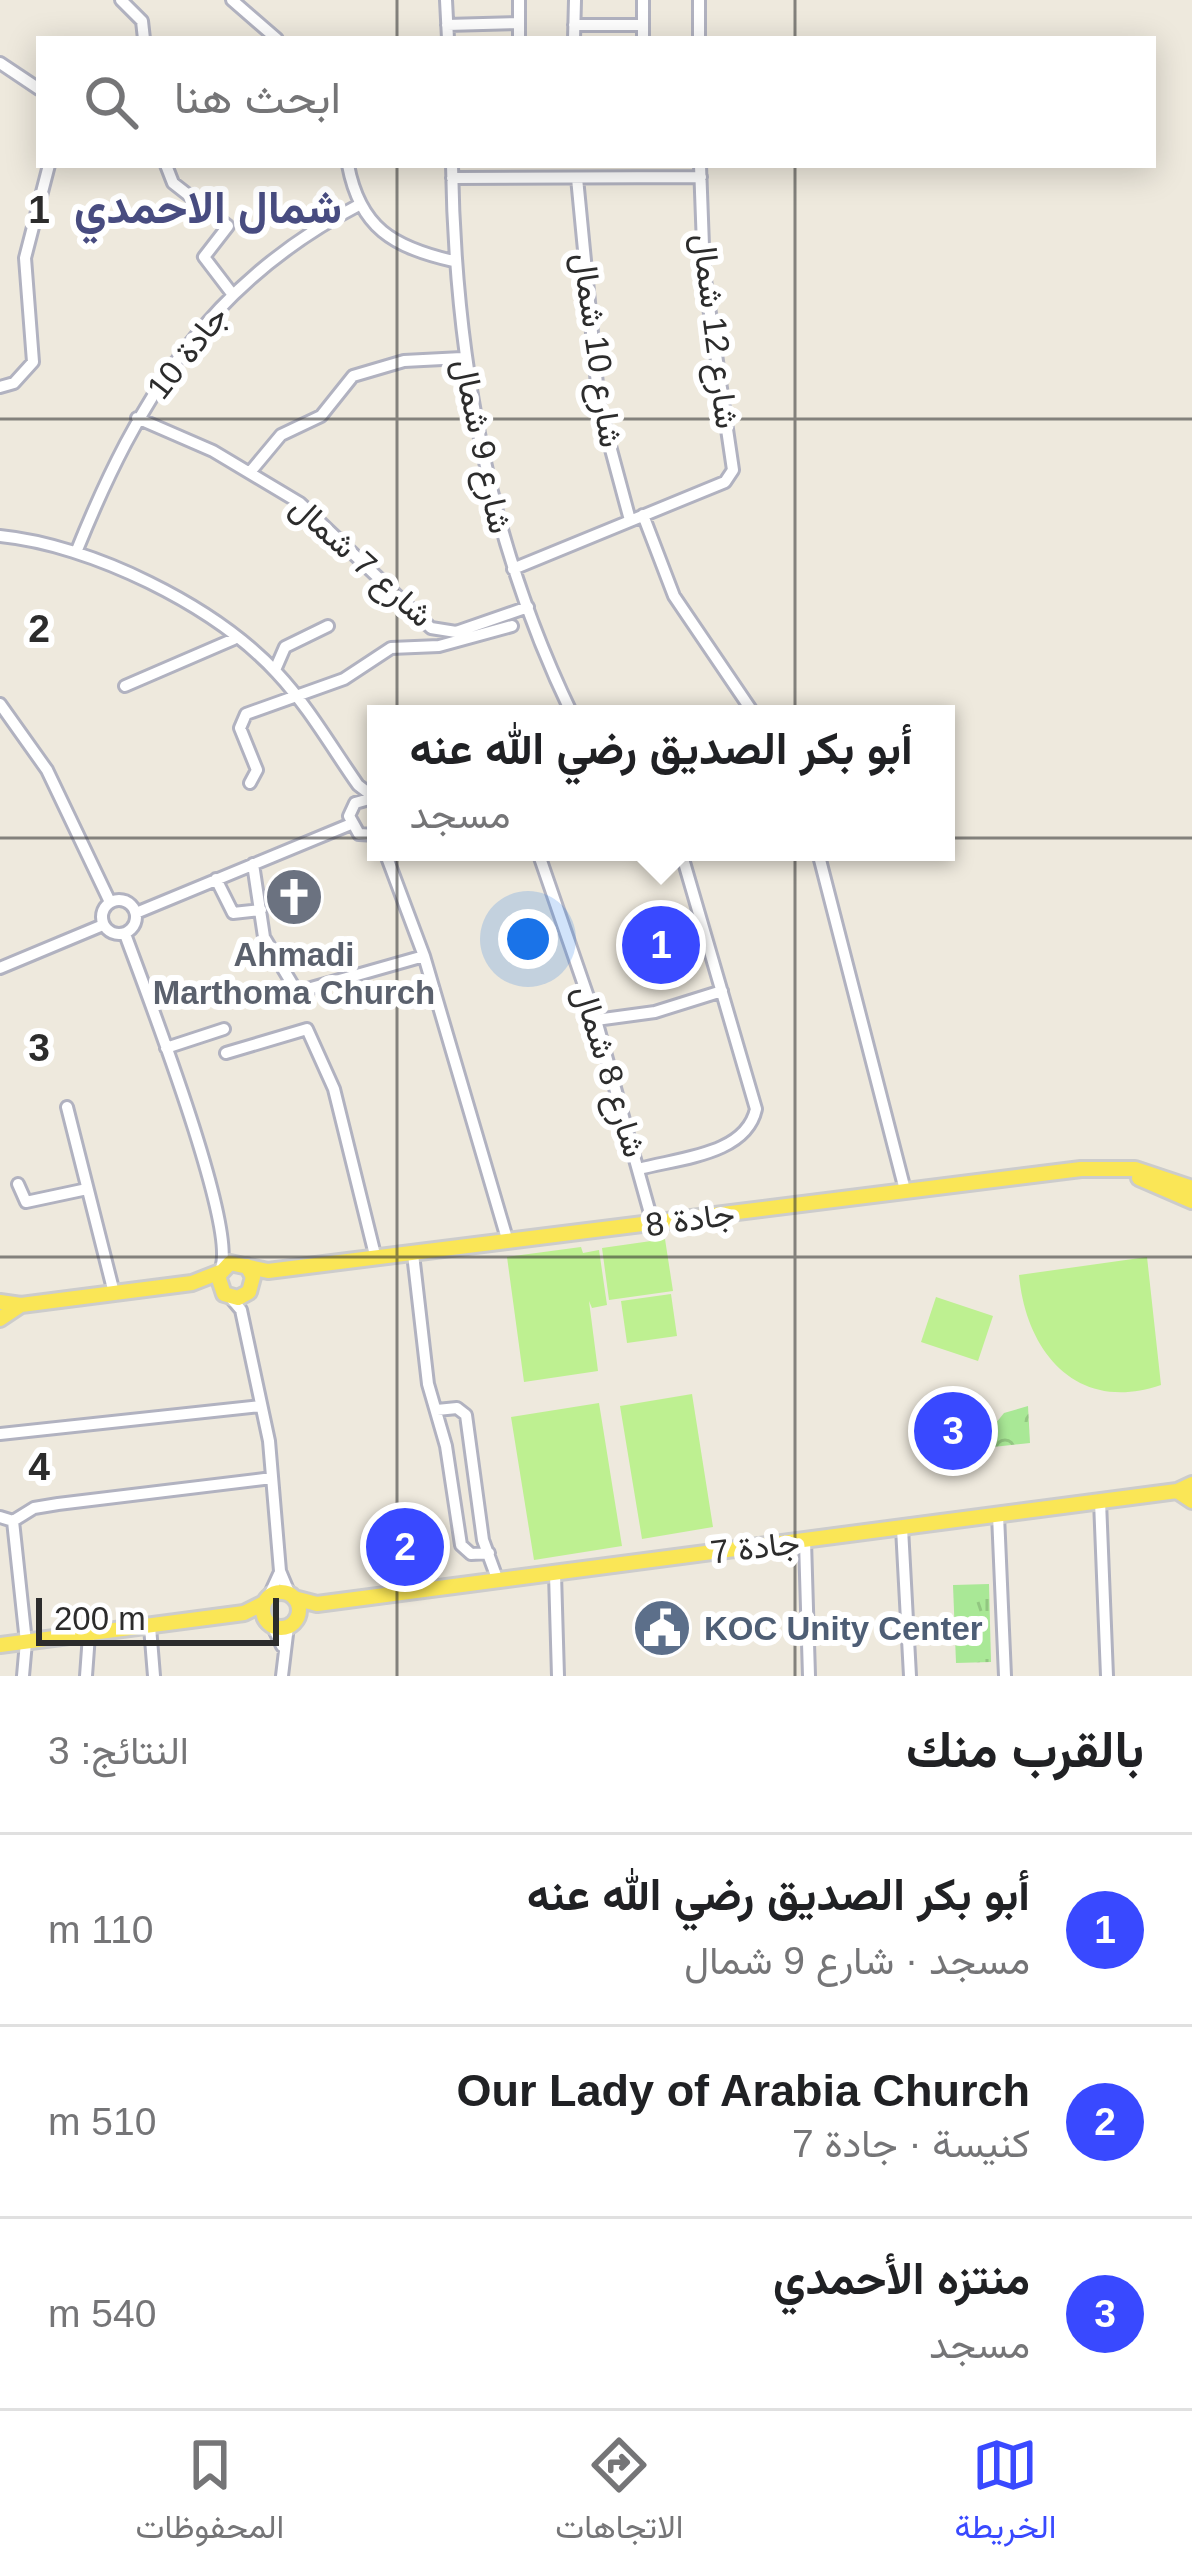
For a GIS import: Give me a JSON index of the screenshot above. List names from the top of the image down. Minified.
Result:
{"streets":{"main road":["جادة 8","جادة 7"],"street":["شارع 12 شمال","شارع 10 شمال","جادة 10","شارع 9 شمال","شارع 7 شمال","شارع 8 شمال"]},"crossings":[["شارع 12 شمال","شارع 10 شمال"],["شارع 12 شمال","شارع 9 شمال"],["جادة 10","شارع 7 شمال"],["شارع 9 شمال","شارع 7 شمال"],["شارع 8 شمال","جادة 8"]],"districts":["شمال الاحمدي"],"places":{"church":["Ahmadi Marthoma Church"],"public building":["KOC Unity Center"]},"scale_bar":"200 m","page":{"search":"ابحث هنا","popup":["أبو بكر الصديق رضي الله عنه","مسجد"],"pins":["1","3","2"],"scale":"200 m","heading":["بالقرب منك","النتائج: 3"],"list":[{"mark":"1","name":"أبو بكر الصديق رضي الله عنه","note":"مسجد · شارع 9 شمال","value":"110 m"},{"mark":"2","name":"Our Lady of Arabia Church","note":"كنيسة · جادة 7","value":"510 m"},{"mark":"3","name":"منتزه الأحمدي","note":"مسجد","value":"540 m"}],"nav":["الخريطة","الاتجاهات","المحفوظات"]},"grid":{"rows":["1","2","3","4"]}}
